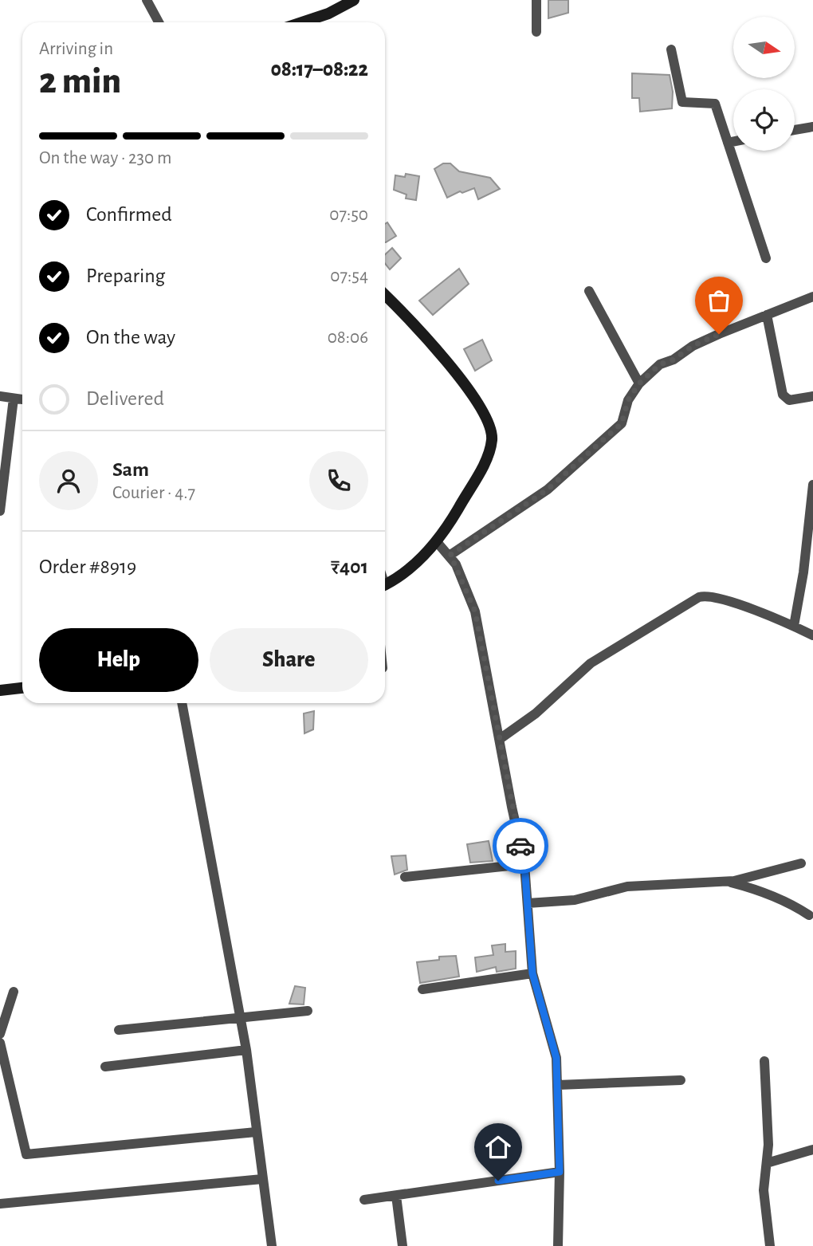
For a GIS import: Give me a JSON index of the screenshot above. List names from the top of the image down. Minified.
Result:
{"north":"right","page":{"heading":["2 min","Arriving in","08:17–08:22"],"panel":["Sam","Courier · 4.7","Order #8919","₹401"],"bar":"On the way · 230 m","list":[["Confirmed","07:50"],["Preparing","07:54"],["On the way","08:06"],"Delivered"],"buttons":["Help","Share"]}}
